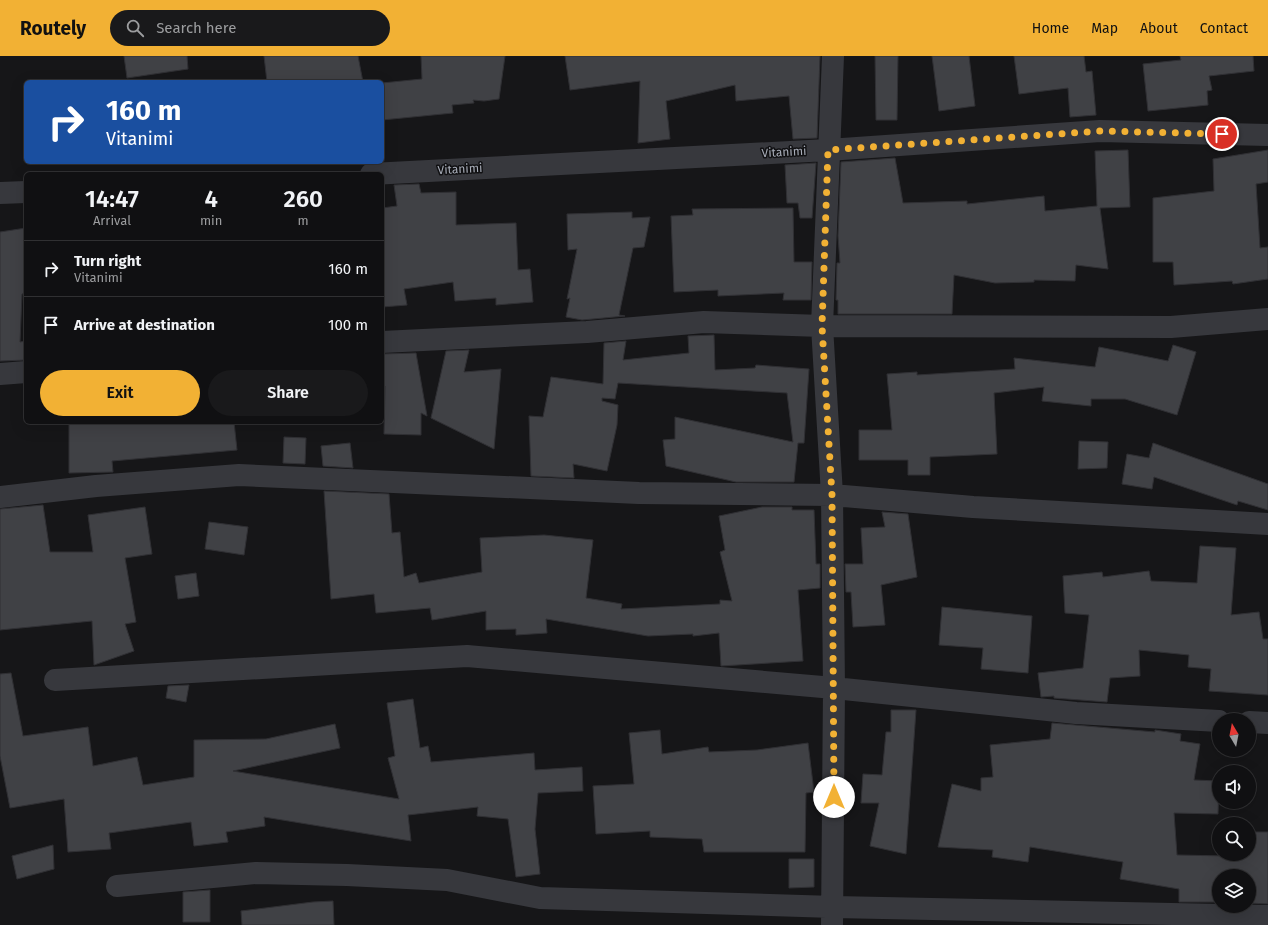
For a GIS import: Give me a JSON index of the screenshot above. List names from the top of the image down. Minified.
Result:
{"streets":{"street":["Vitanimi"]},"north":"top","page":{"header":"Routely","search":"Search here","nav":["Home","Map","About","Contact"],"turn":["160 m","Vitanimi"],"eta":["14:47","Arrival","4","min","260","m"],"list":[{"name":"Turn right","note":"Vitanimi","value":"160 m"},{"name":"Arrive at destination","value":"100 m"}],"buttons":["Exit","Share"]}}
